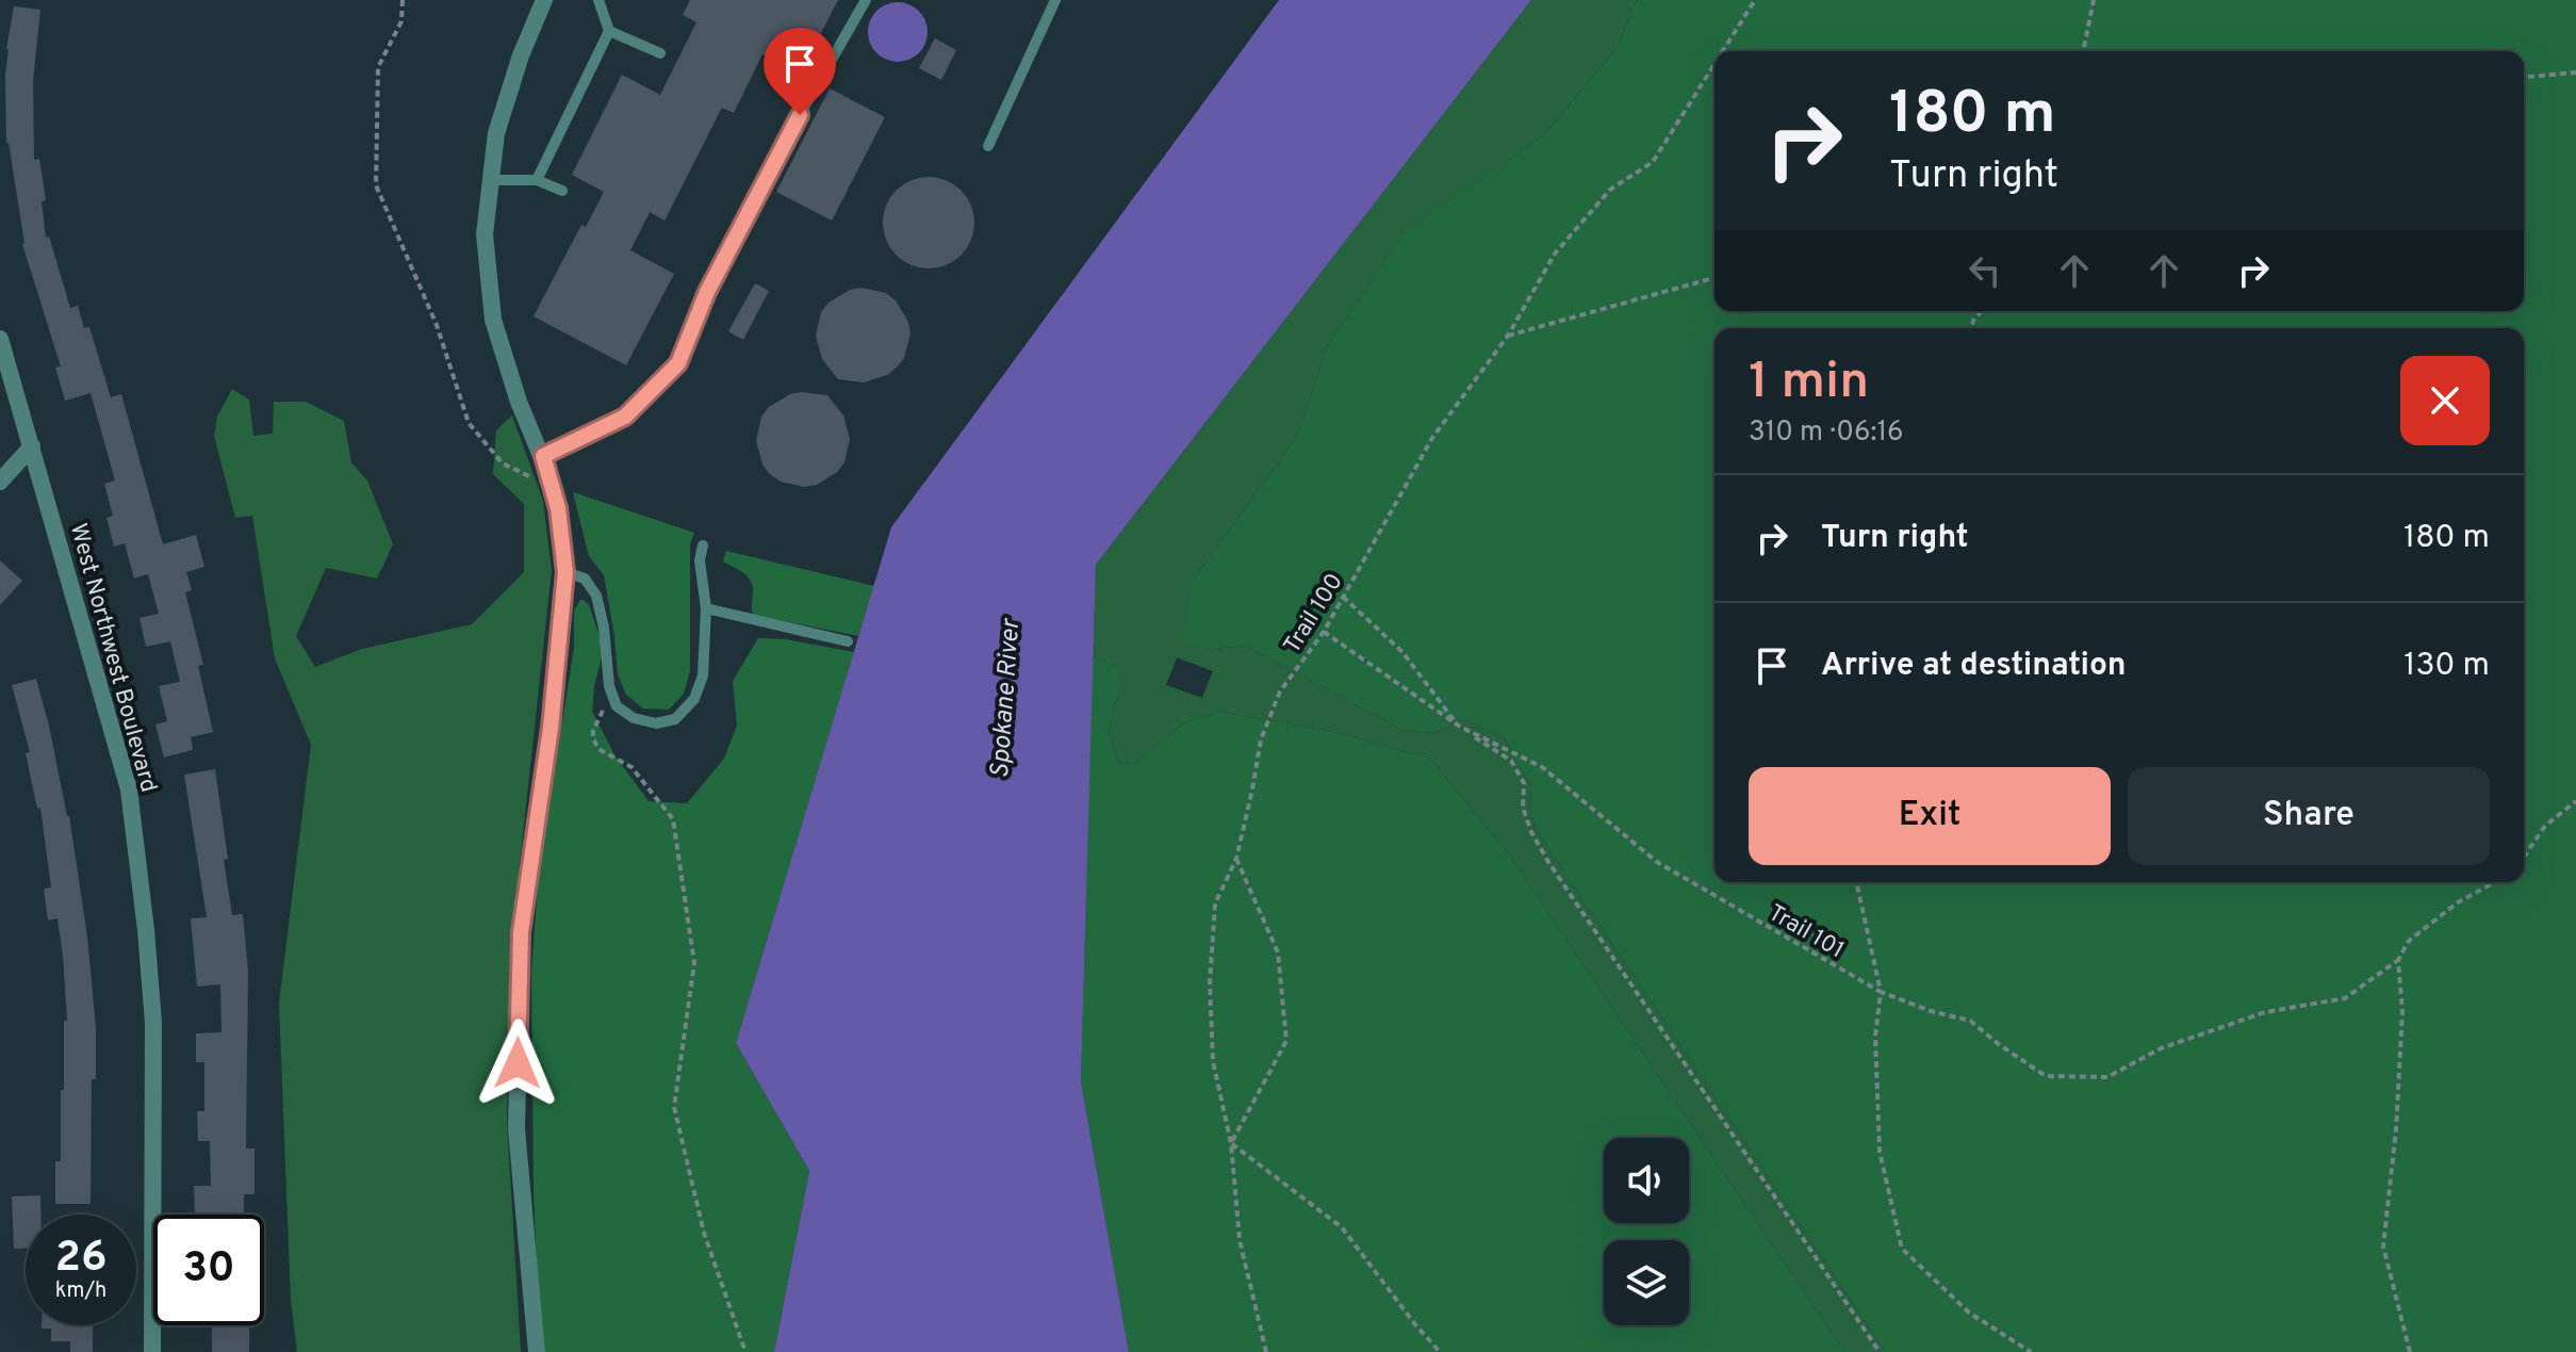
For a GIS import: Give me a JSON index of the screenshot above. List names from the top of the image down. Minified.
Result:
{"streets":{"street":["West Northwest Boulevard"],"path":["Trail 100","Trail 101"]},"crossings":[["Trail 100","Trail 101"]],"water":["Spokane River"],"page":{"turn":["180 m","Turn right"],"heading":["1 min","310 m · 06:16"],"list":[{"name":"Turn right","value":"180 m"},{"name":"Arrive at destination","value":"130 m"}],"buttons":["Exit","Share"],"speed":"26 km/h","limit":"30"}}
